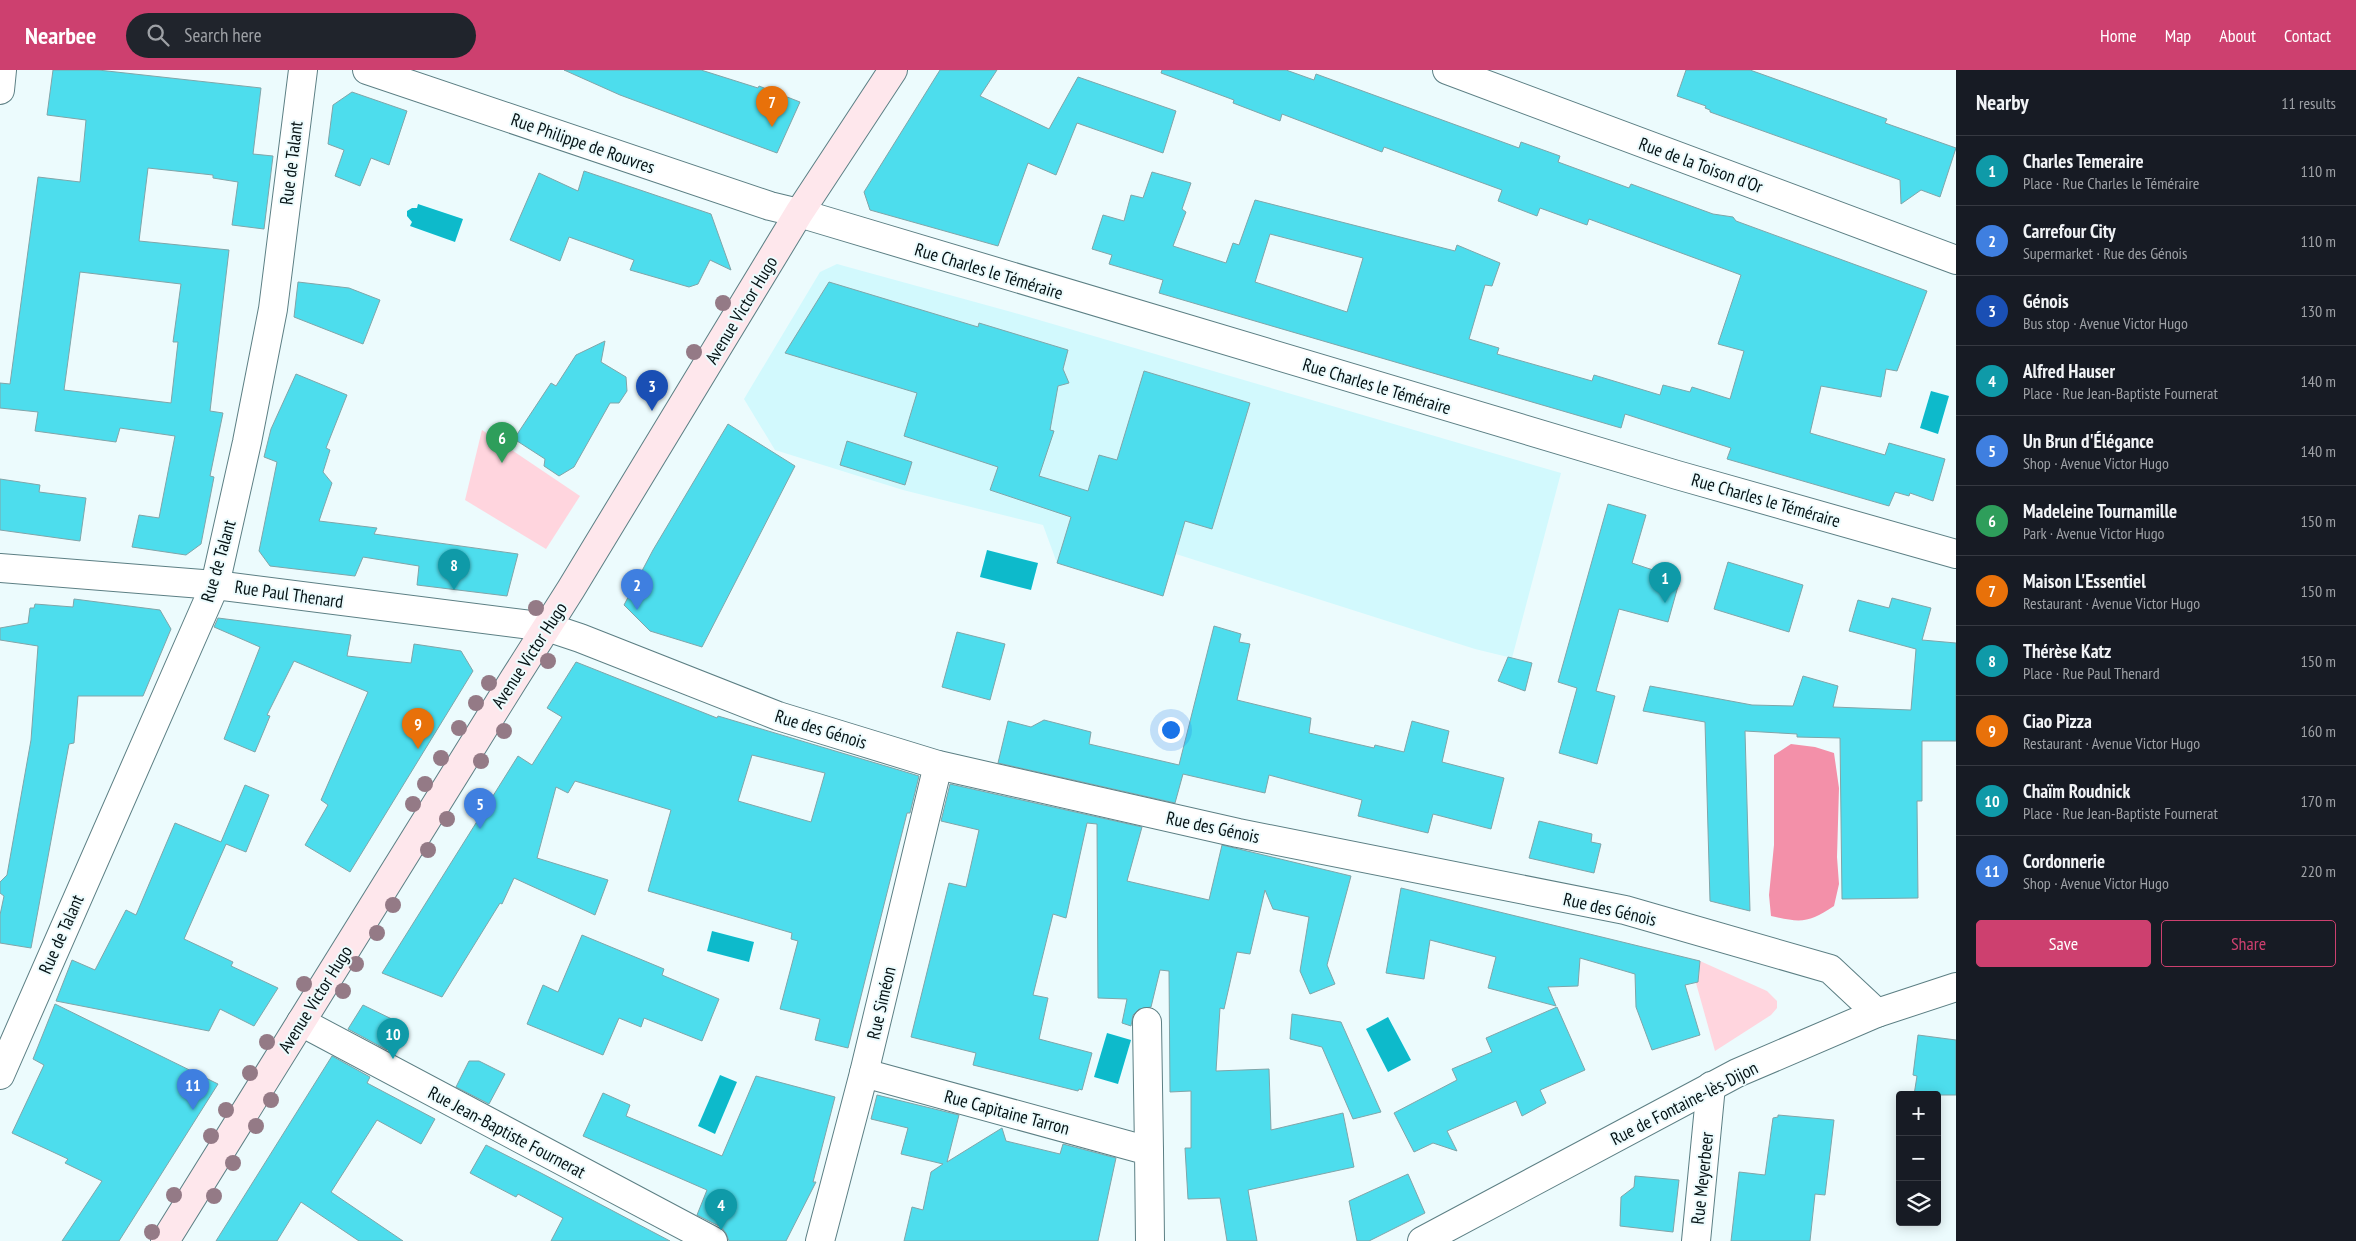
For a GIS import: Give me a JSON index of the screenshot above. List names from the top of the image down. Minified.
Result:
{"streets":{"main road":["Avenue Victor Hugo"],"street":["Rue Philippe de Rouvres","Rue de Talant","Rue de la Toison d'Or","Rue Charles le Téméraire","Rue Paul Thenard","Rue des Génois","Rue Siméon","Rue de Fontaine-lès-Dijon","Rue Capitaine Tarron","Rue Jean-Baptiste Fournerat","Rue Meyerbeer"]},"crossings":[["Rue Philippe de Rouvres","Rue Charles le Téméraire"],["Rue Philippe de Rouvres","Avenue Victor Hugo"],["Rue de Talant","Rue Paul Thenard"],["Rue Charles le Téméraire","Avenue Victor Hugo"],["Avenue Victor Hugo","Rue Paul Thenard"],["Avenue Victor Hugo","Rue des Génois"],["Avenue Victor Hugo","Rue Jean-Baptiste Fournerat"],["Rue Paul Thenard","Rue des Génois"],["Rue des Génois","Rue Siméon"],["Rue des Génois","Rue de Fontaine-lès-Dijon"],["Rue Siméon","Rue Capitaine Tarron"],["Rue de Fontaine-lès-Dijon","Rue Meyerbeer"]],"page":{"header":"Nearbee","search":"Search here","nav":["Home","Map","About","Contact"],"heading":["Nearby","11 results"],"pins":["7","3","6","8","1","2","9","5","10","11","4"],"list":[{"mark":"1","name":"Charles Temeraire","note":"Place · Rue Charles le Téméraire","value":"110 m"},{"mark":"2","name":"Carrefour City","note":"Supermarket · Rue des Génois","value":"110 m"},{"mark":"3","name":"Génois","note":"Bus stop · Avenue Victor Hugo","value":"130 m"},{"mark":"4","name":"Alfred Hauser","note":"Place · Rue Jean-Baptiste Fournerat","value":"140 m"},{"mark":"5","name":"Un Brun d'Élégance","note":"Shop · Avenue Victor Hugo","value":"140 m"},{"mark":"6","name":"Madeleine Tournamille","note":"Park · Avenue Victor Hugo","value":"150 m"},{"mark":"7","name":"Maison L'Essentiel","note":"Restaurant · Avenue Victor Hugo","value":"150 m"},{"mark":"8","name":"Thérèse Katz","note":"Place · Rue Paul Thenard","value":"150 m"},{"mark":"9","name":"Ciao Pizza","note":"Restaurant · Avenue Victor Hugo","value":"160 m"},{"mark":"10","name":"Chaïm Roudnick","note":"Place · Rue Jean-Baptiste Fournerat","value":"170 m"},{"mark":"11","name":"Cordonnerie","note":"Shop · Avenue Victor Hugo","value":"220 m"}],"buttons":["Save","Share"],"map_buttons":["+","−"]}}
